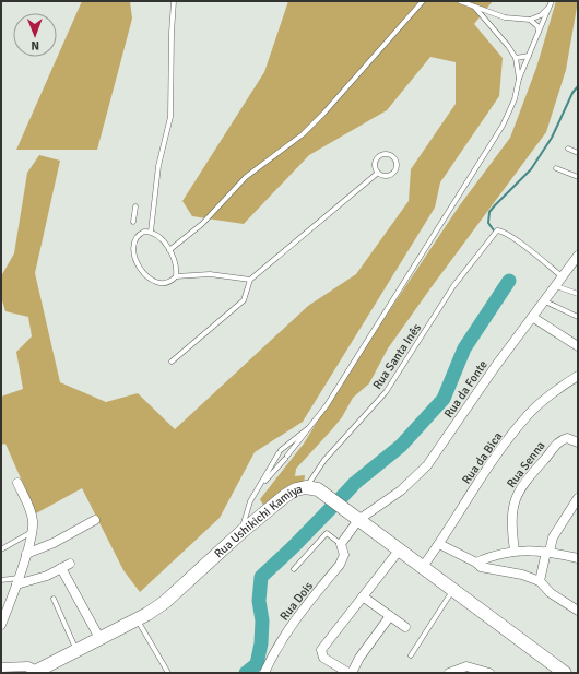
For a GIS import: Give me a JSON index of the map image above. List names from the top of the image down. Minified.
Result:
{"streets":{"main road":["Rua Ushikichi Kamiya"],"street":["Rua da Fonte","Rua da Bica","Rua Senna","Rua Dois"],"lane":["Rua Santa Inês"]},"crossings":[["Rua Santa Inês","Rua da Fonte"],["Rua Santa Inês","Rua Ushikichi Kamiya"],["Rua da Fonte","Rua Ushikichi Kamiya"],["Rua da Fonte","Rua Dois"],["Rua da Bica","Rua Ushikichi Kamiya"]],"north":"bottom"}
